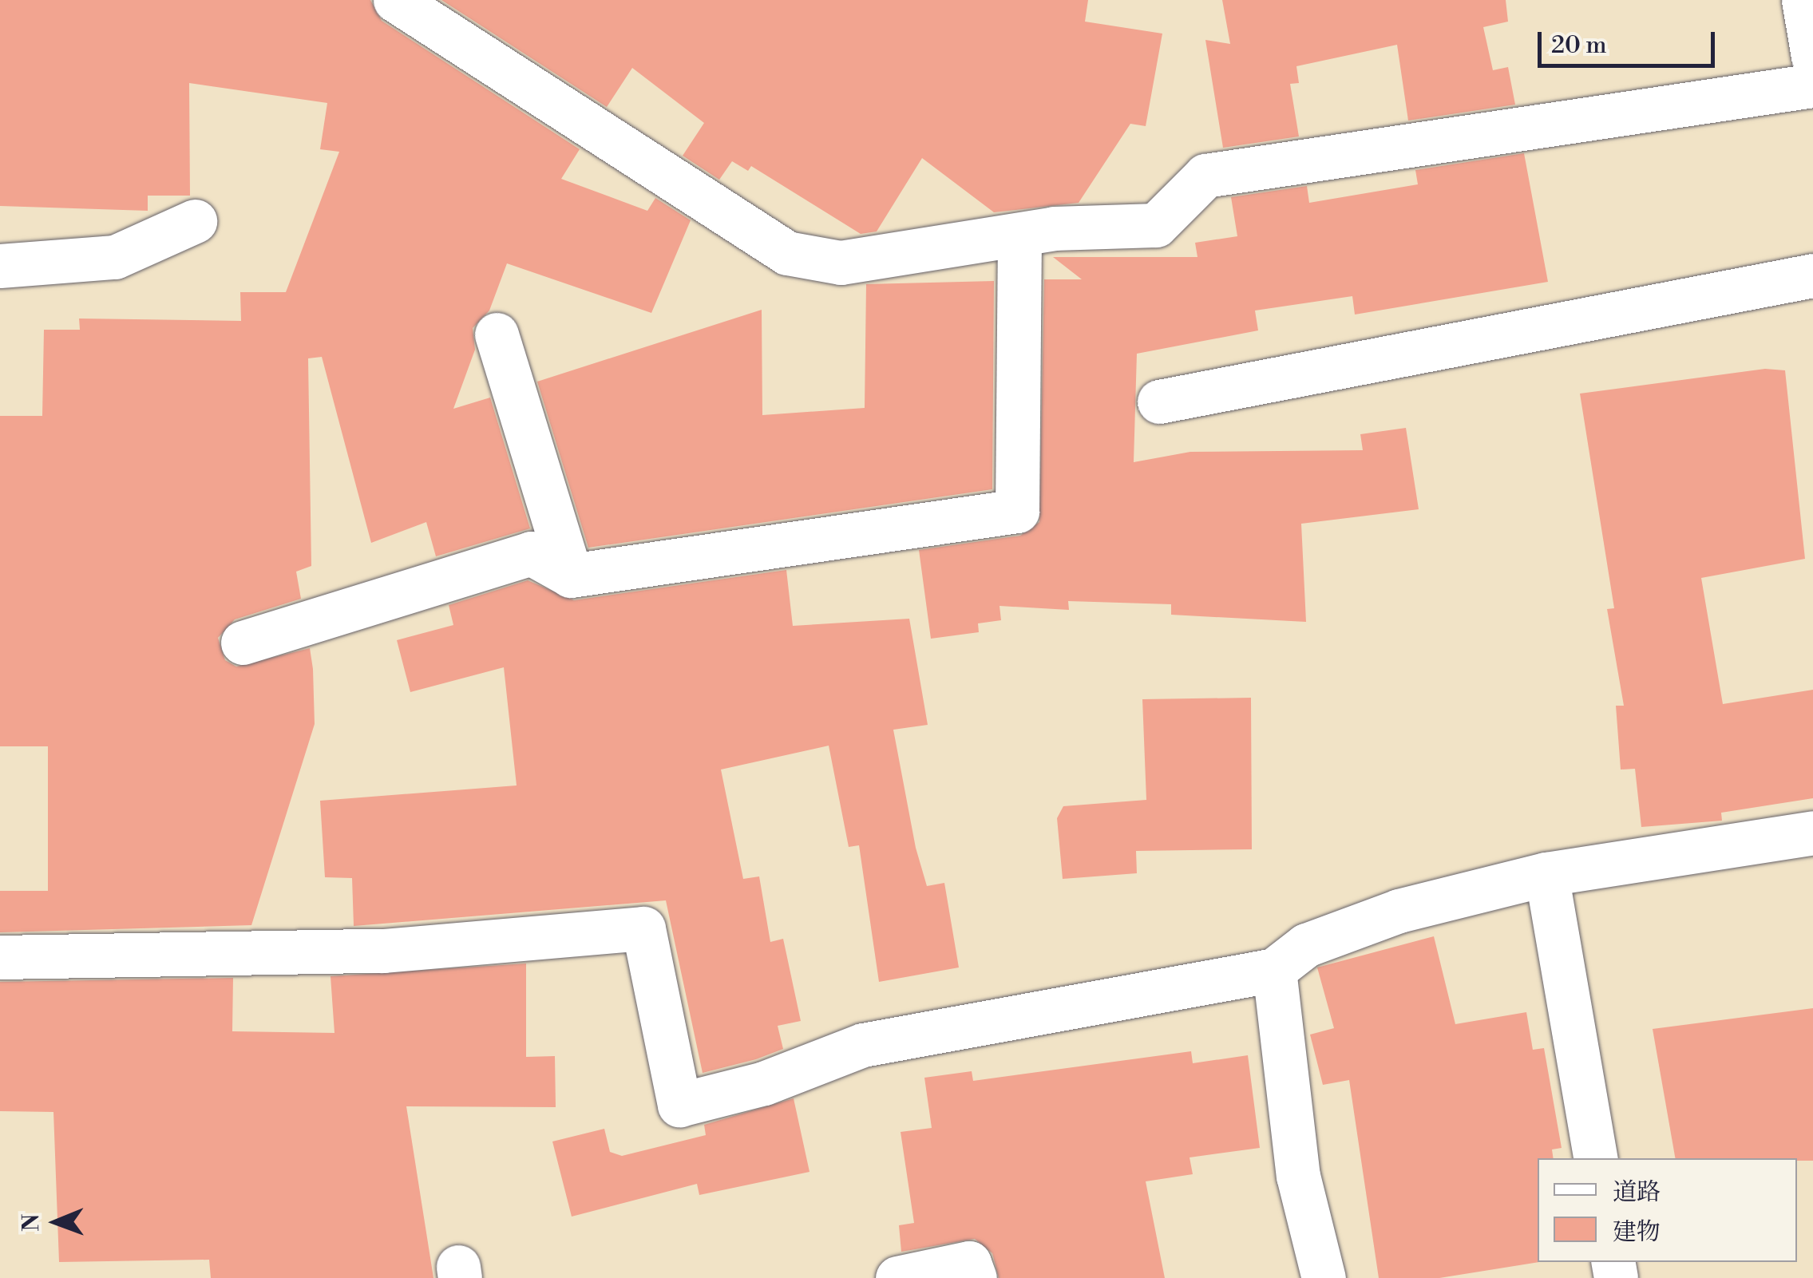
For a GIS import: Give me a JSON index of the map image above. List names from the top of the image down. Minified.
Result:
{"legend":["道路","建物"],"scale_bar":"20 m","north":"left"}
